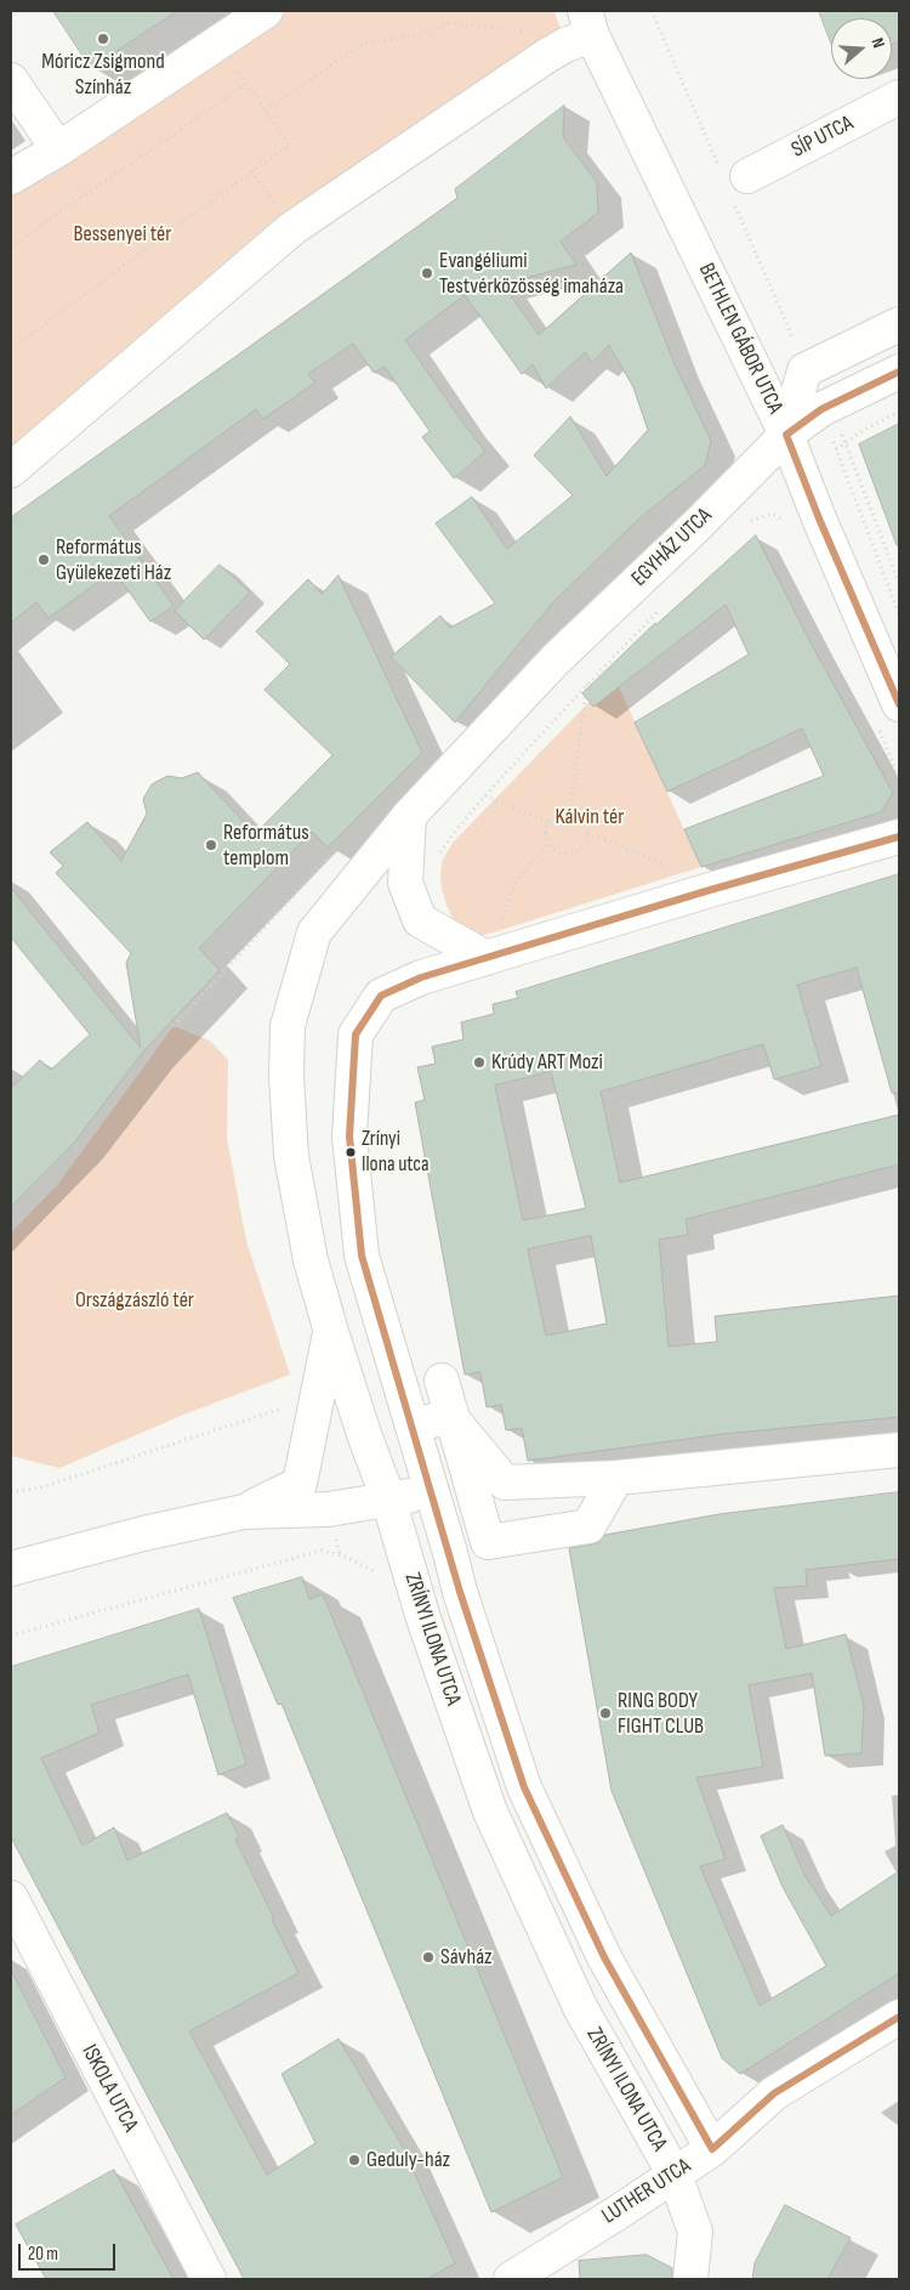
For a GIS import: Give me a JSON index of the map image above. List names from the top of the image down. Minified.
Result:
{"streets":{"street":["SÍP UTCA","BETHLEN GÁBOR UTCA","EGYHÁZ UTCA","ZRÍNYI ILONA UTCA","ISKOLA UTCA","LUTHER UTCA"]},"crossings":[["BETHLEN GÁBOR UTCA","EGYHÁZ UTCA"],["EGYHÁZ UTCA","ZRÍNYI ILONA UTCA"],["ZRÍNYI ILONA UTCA","LUTHER UTCA"]],"parks":["Bessenyei tér","Kálvin tér","Országzászló tér"],"places":["Móricz Zsigmond Színház","Evangéliumi Testvérközösség imaháza","Református Gyülekezeti Ház","Református templom","Krúdy ART Mozi","Zrínyi Ilona utca","RING BODY FIGHT CLUB","Sávház","Geduly-ház"],"scale_bar":"20 m","north":"right"}
